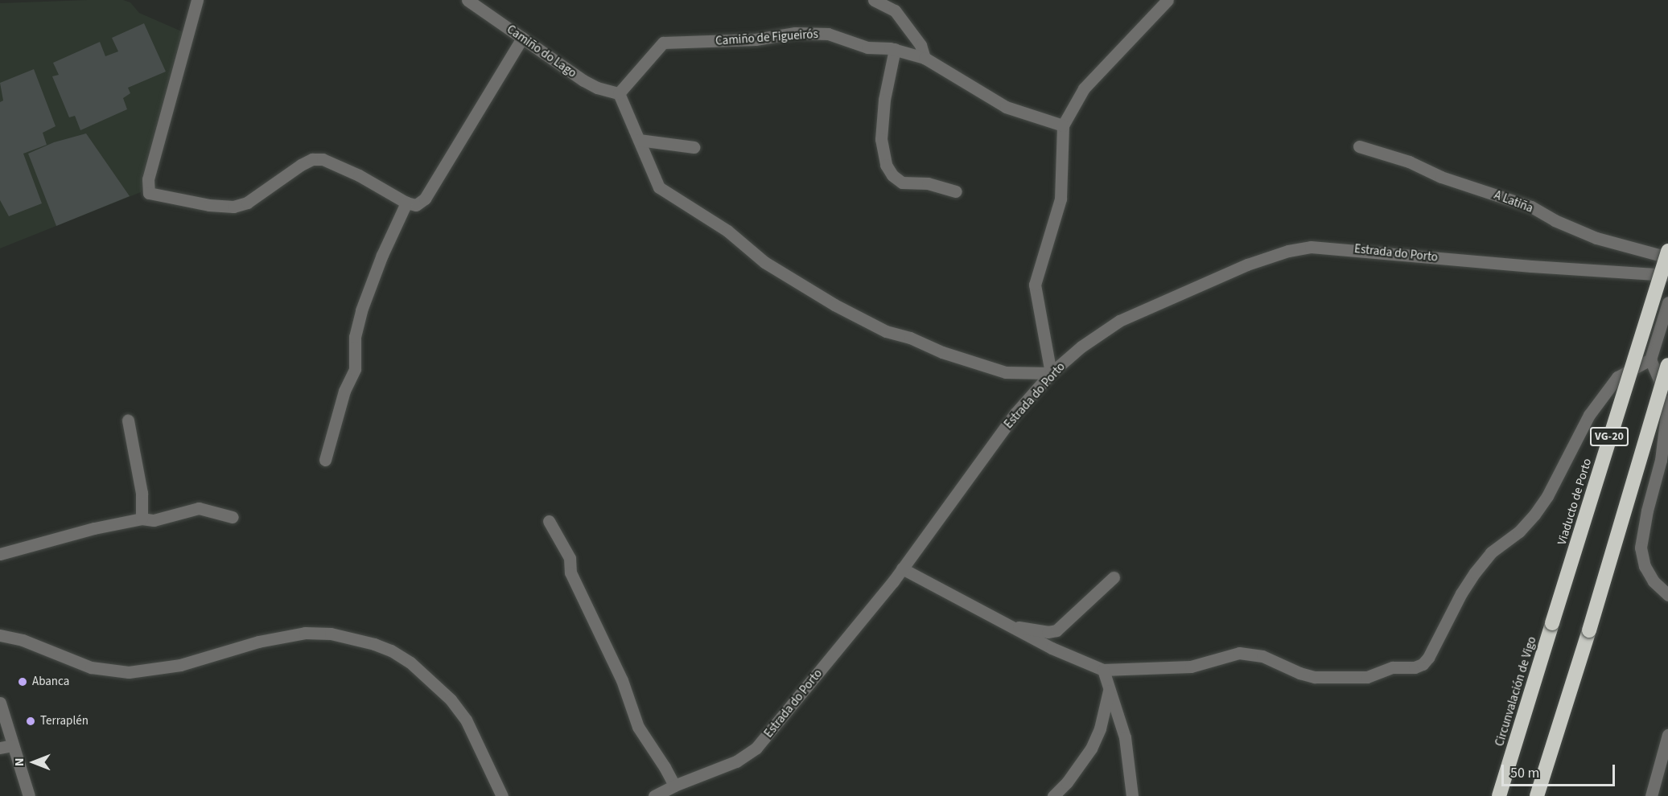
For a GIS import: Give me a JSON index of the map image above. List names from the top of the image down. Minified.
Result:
{"streets":{"highway":["VG-20","Viaducto de Porto","Circunvalación de Vigo"],"street":["Camiño de Figueirós","Camiño do Lago","A Latiña","Estrada do Porto"]},"crossings":[["Camiño de Figueirós","Camiño do Lago"],["Viaducto de Porto","Circunvalación de Vigo"]],"places":["Abanca","Terraplén"],"scale_bar":"50 m","north":"left"}
